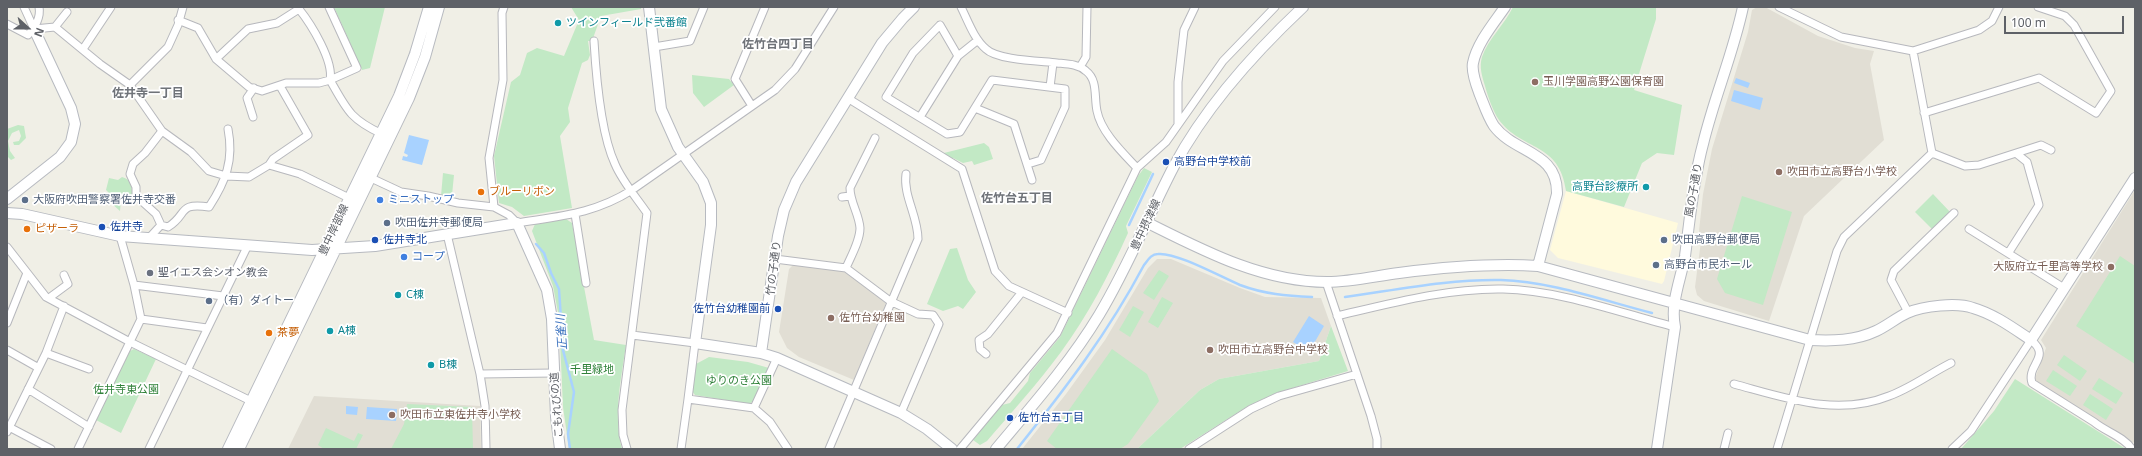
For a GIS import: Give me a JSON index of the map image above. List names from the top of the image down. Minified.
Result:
{"streets":{"street":["風の子通り","豊中摂津線","豊中岸部線","竹の子通り","こもれびの道"]},"districts":["佐竹台四丁目","佐井寺一丁目","佐竹台五丁目"],"water":["正雀川"],"parks":["千里緑地","ゆりのき公園","佐井寺東公園"],"places":["ツインフィールド弐番館","玉川学園高野公園保育園","高野台中学校前","吹田市立高野台小学校","高野台診療所","ブルーリボン","大阪府吹田警察署佐井寺交番","ミニストップ","吹田佐井寺郵便局","佐井寺","ピザーラ","佐井寺北","吹田高野台郵便局","コープ","高野台市民ホール","大阪府立千里高等学校","聖イエス会シオン教会","C棟","（有）ダイトー","佐竹台幼稚園前","佐竹台幼稚園","A棟","茶夢","吹田市立高野台中学校","B棟","吹田市立東佐井寺小学校","佐竹台五丁目"],"scale_bar":"100 m","north":"right"}
